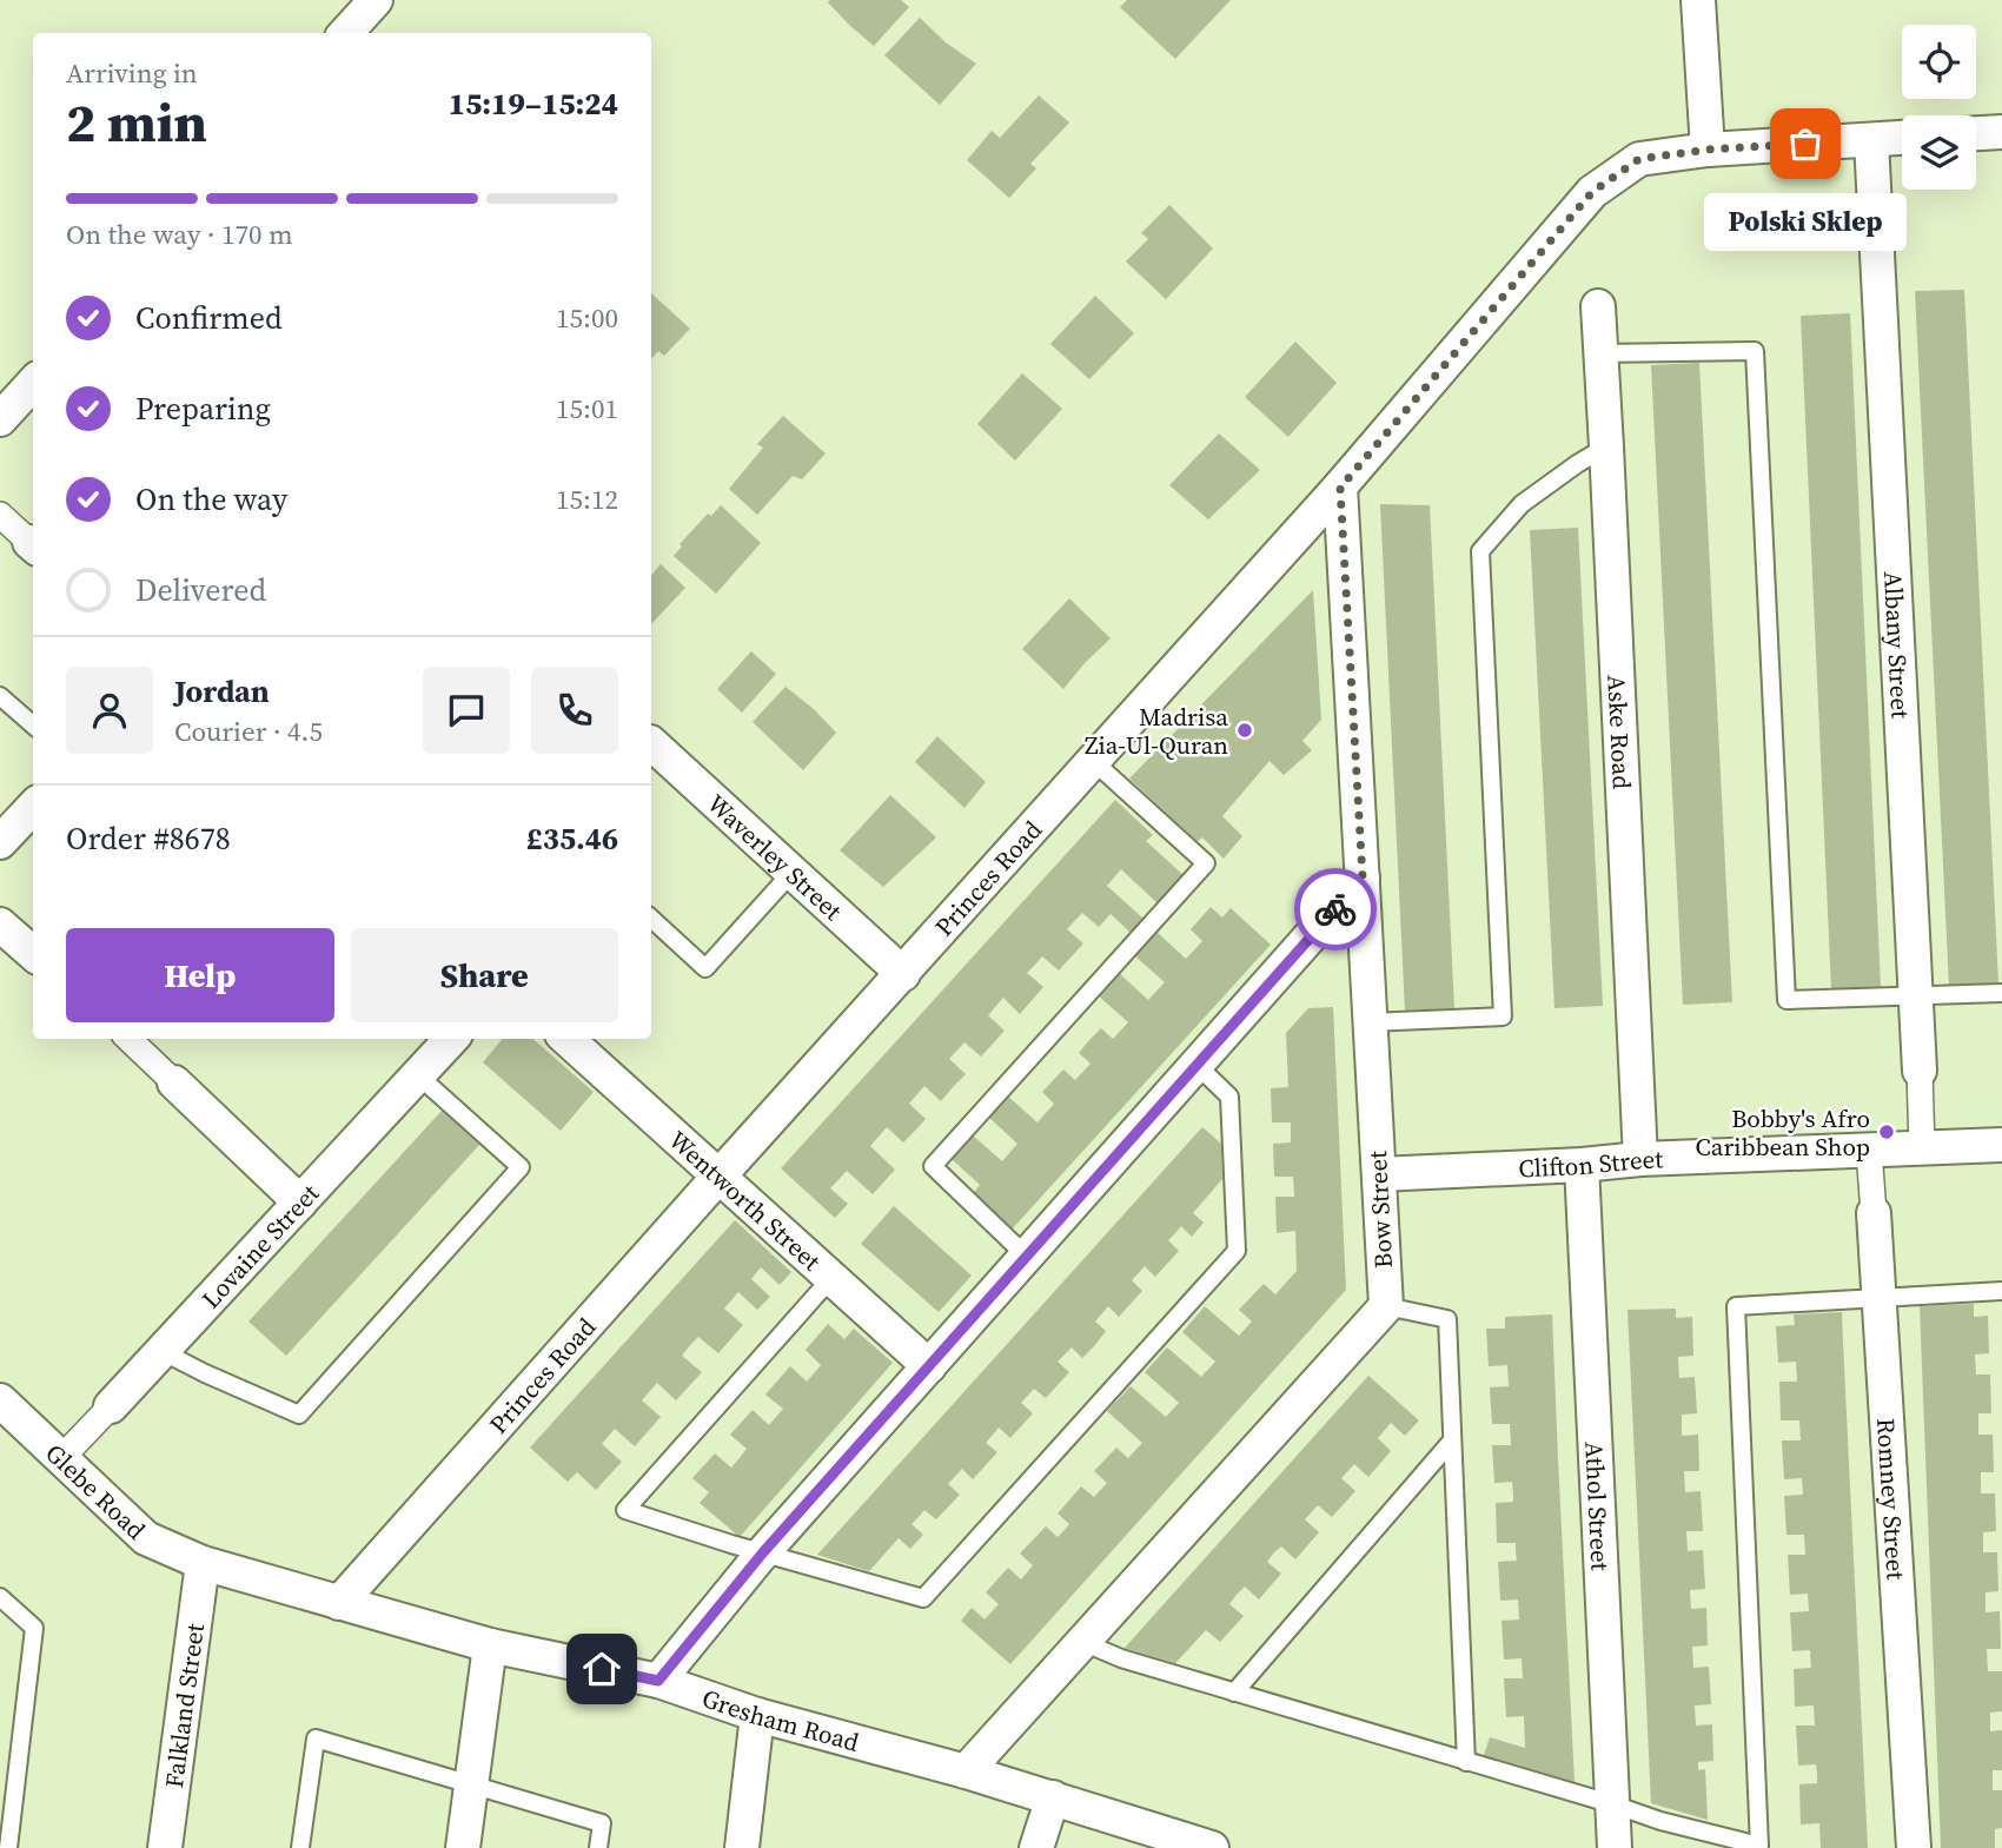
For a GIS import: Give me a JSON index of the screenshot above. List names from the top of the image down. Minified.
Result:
{"streets":{"street":["Albany Street","Aske Road","Waverley Street","Princes Road","Clifton Street","Wentworth Street","Bow Street","Lovaine Street","Glebe Road","Romney Street","Athol Street","Falkland Street","Gresham Road"]},"crossings":[["Albany Street","Clifton Street"],["Aske Road","Clifton Street"],["Waverley Street","Princes Road"],["Princes Road","Wentworth Street"],["Princes Road","Bow Street"],["Princes Road","Gresham Road"],["Clifton Street","Bow Street"],["Clifton Street","Romney Street"],["Clifton Street","Athol Street"],["Lovaine Street","Glebe Road"],["Glebe Road","Falkland Street"],["Glebe Road","Gresham Road"],["Falkland Street","Gresham Road"]],"places":["Polski Sklep","Madrisa Zia-Ul-Quran","Bobby's Afro Caribbean Shop"],"page":{"heading":["2 min","Arriving in","15:19–15:24"],"panel":["Jordan","Courier · 4.5","Order #8678","£35.46"],"bar":"On the way · 170 m","bubble":"Polski Sklep","list":[["Confirmed","15:00"],["Preparing","15:01"],["On the way","15:12"],"Delivered"],"buttons":["Help","Share"]}}
